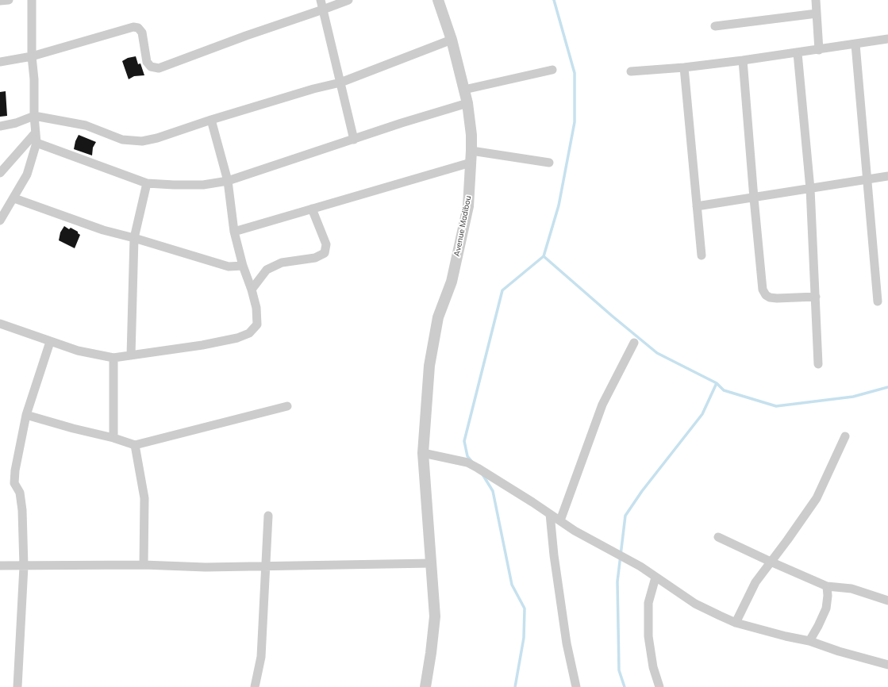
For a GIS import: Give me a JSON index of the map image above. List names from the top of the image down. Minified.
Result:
{"streets":{"street":["Avenue Madibou"]}}
